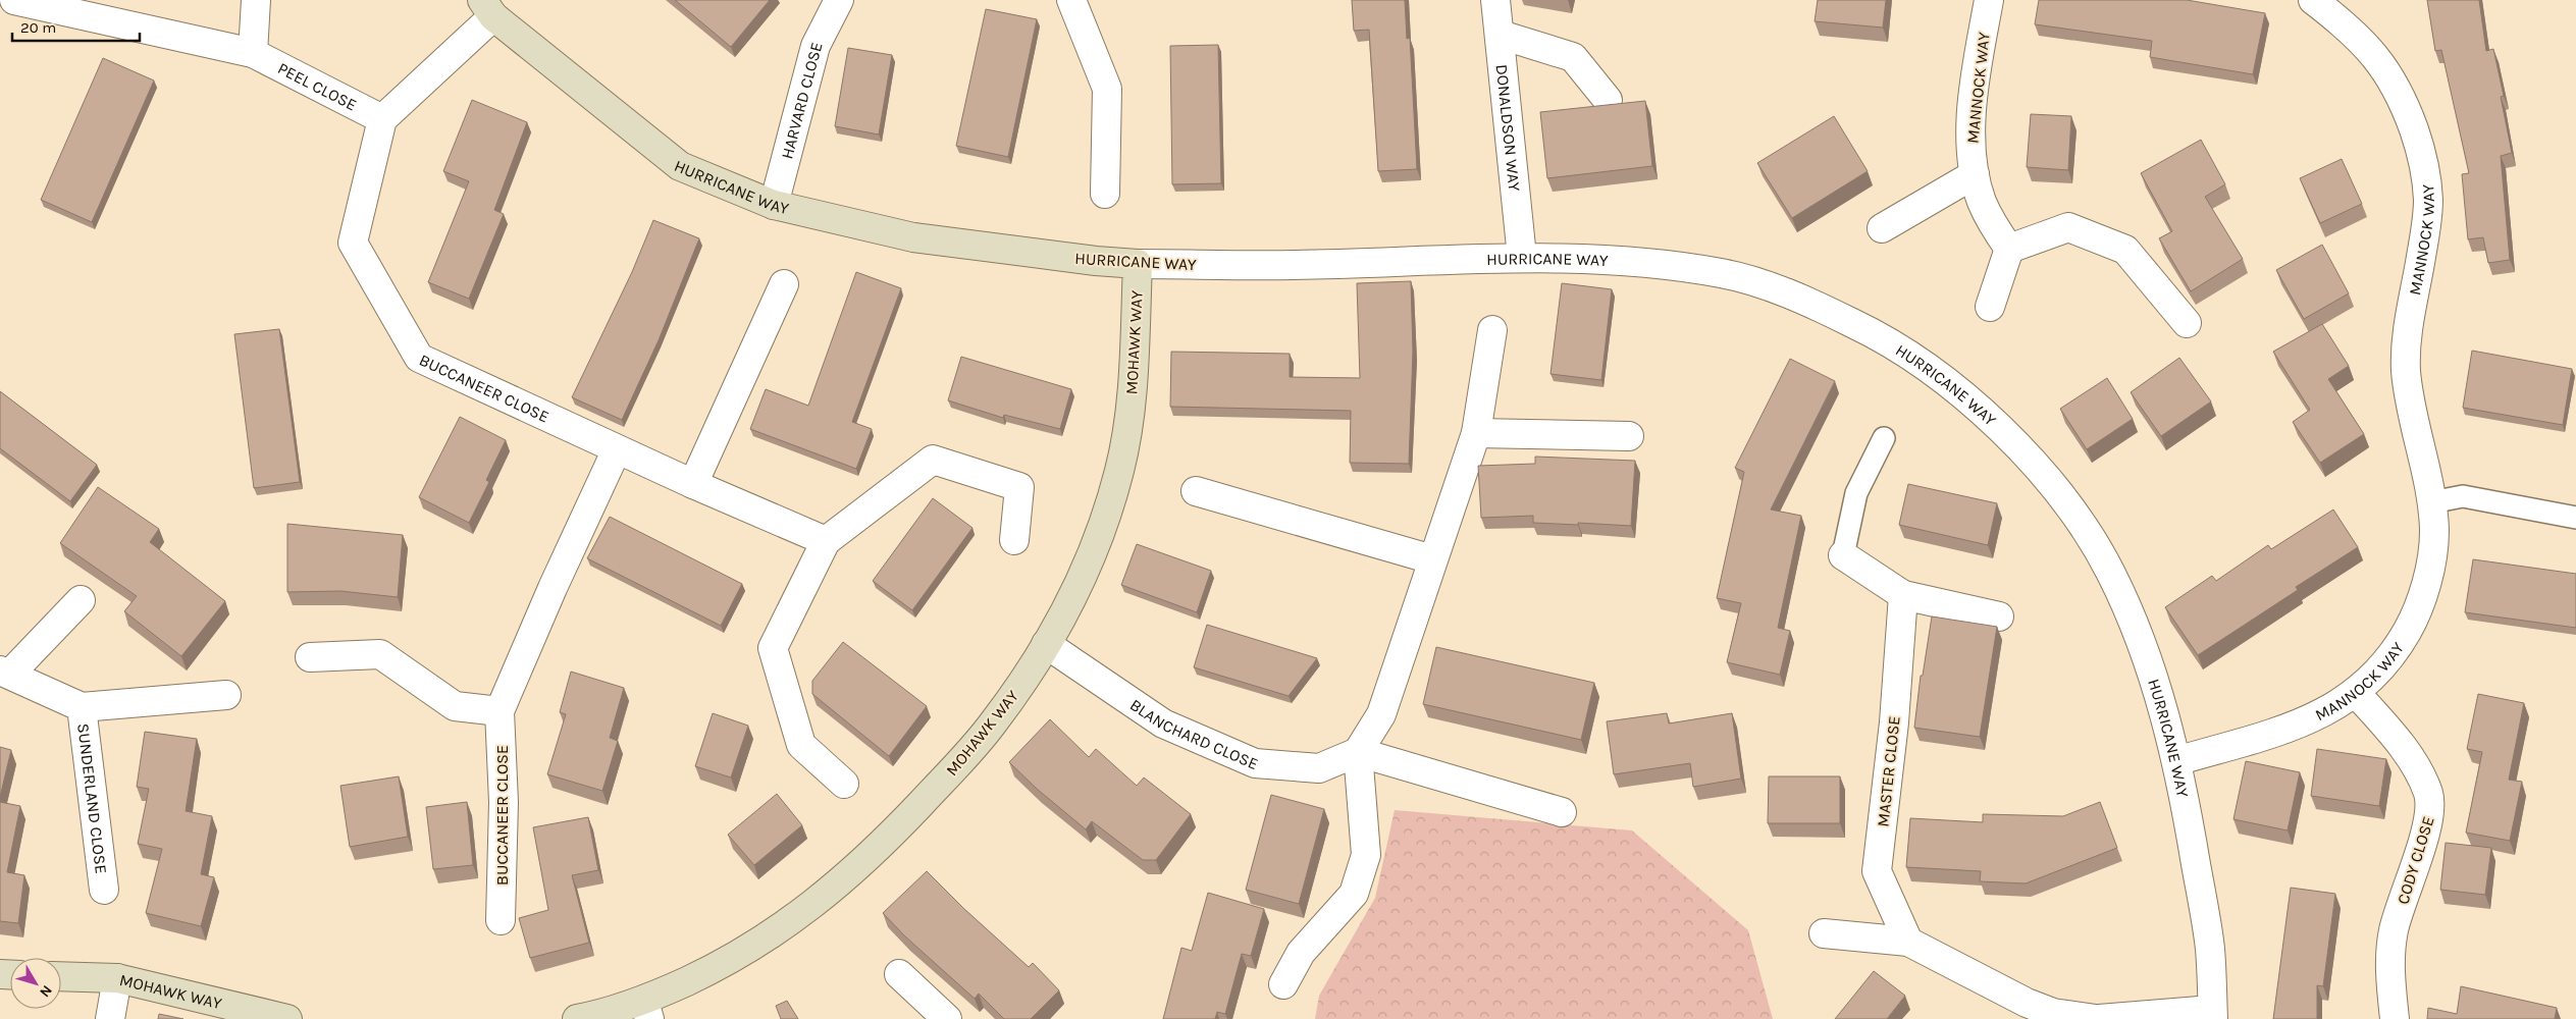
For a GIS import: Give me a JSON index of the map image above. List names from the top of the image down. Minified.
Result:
{"streets":{"street":["PEEL CLOSE","MANNOCK WAY","HARVARD CLOSE","DONALDSON WAY","HURRICANE WAY","MOHAWK WAY","BUCCANEER CLOSE","BLANCHARD CLOSE","MASTER CLOSE","SUNDERLAND CLOSE","CODY CLOSE"]},"crossings":[["PEEL CLOSE","BUCCANEER CLOSE"],["MANNOCK WAY","HURRICANE WAY"],["MANNOCK WAY","CODY CLOSE"],["HARVARD CLOSE","HURRICANE WAY"],["DONALDSON WAY","HURRICANE WAY"],["HURRICANE WAY","MOHAWK WAY"],["MOHAWK WAY","BLANCHARD CLOSE"]],"scale_bar":"20 m","north":"bottom right"}
